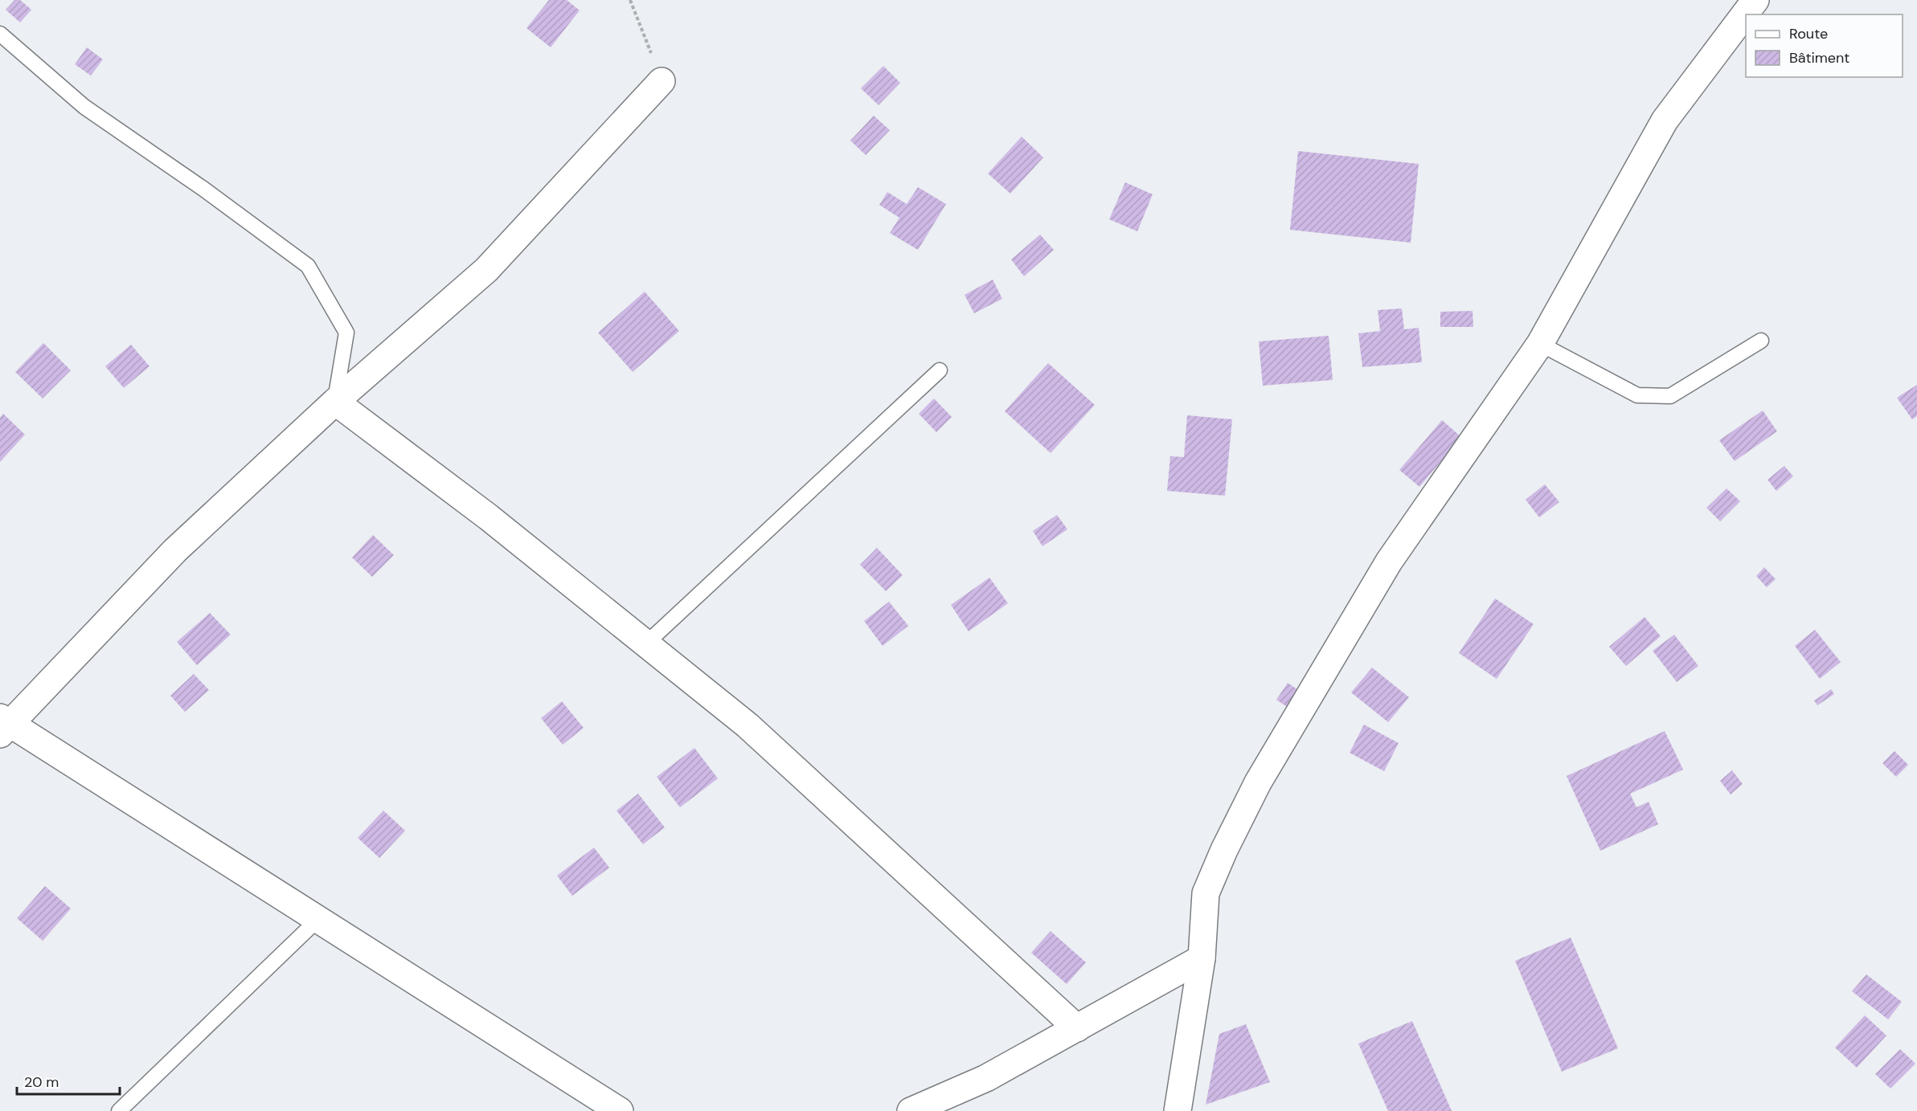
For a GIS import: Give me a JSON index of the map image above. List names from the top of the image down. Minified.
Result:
{"legend":["Route","Bâtiment"],"scale_bar":"20 m"}
